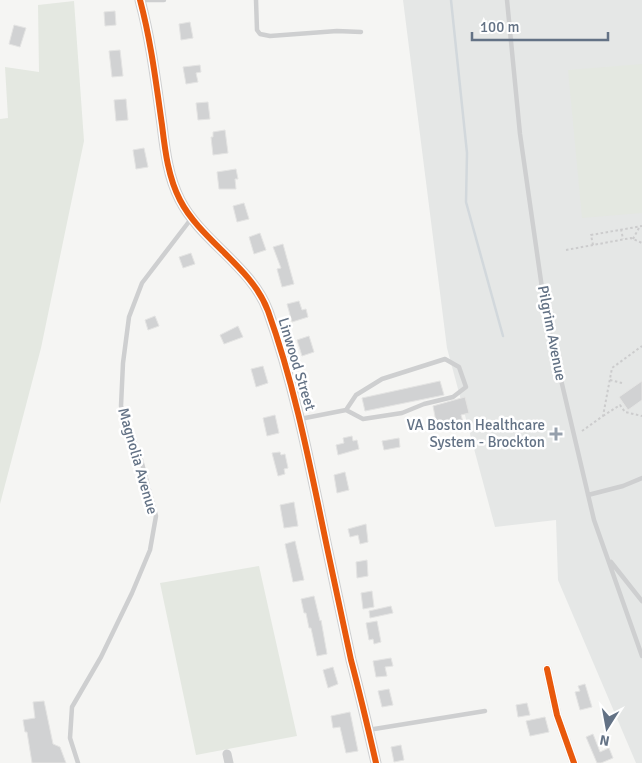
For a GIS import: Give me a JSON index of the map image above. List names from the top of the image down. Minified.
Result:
{"streets":{"street":["Linwood Street"],"lane":["Pilgrim Avenue","Magnolia Avenue"]},"crossings":[["Linwood Street","Magnolia Avenue"]],"places":{"health":["VA Boston Healthcare System - Brockton"]},"scale_bar":"100 m","north":"bottom"}
